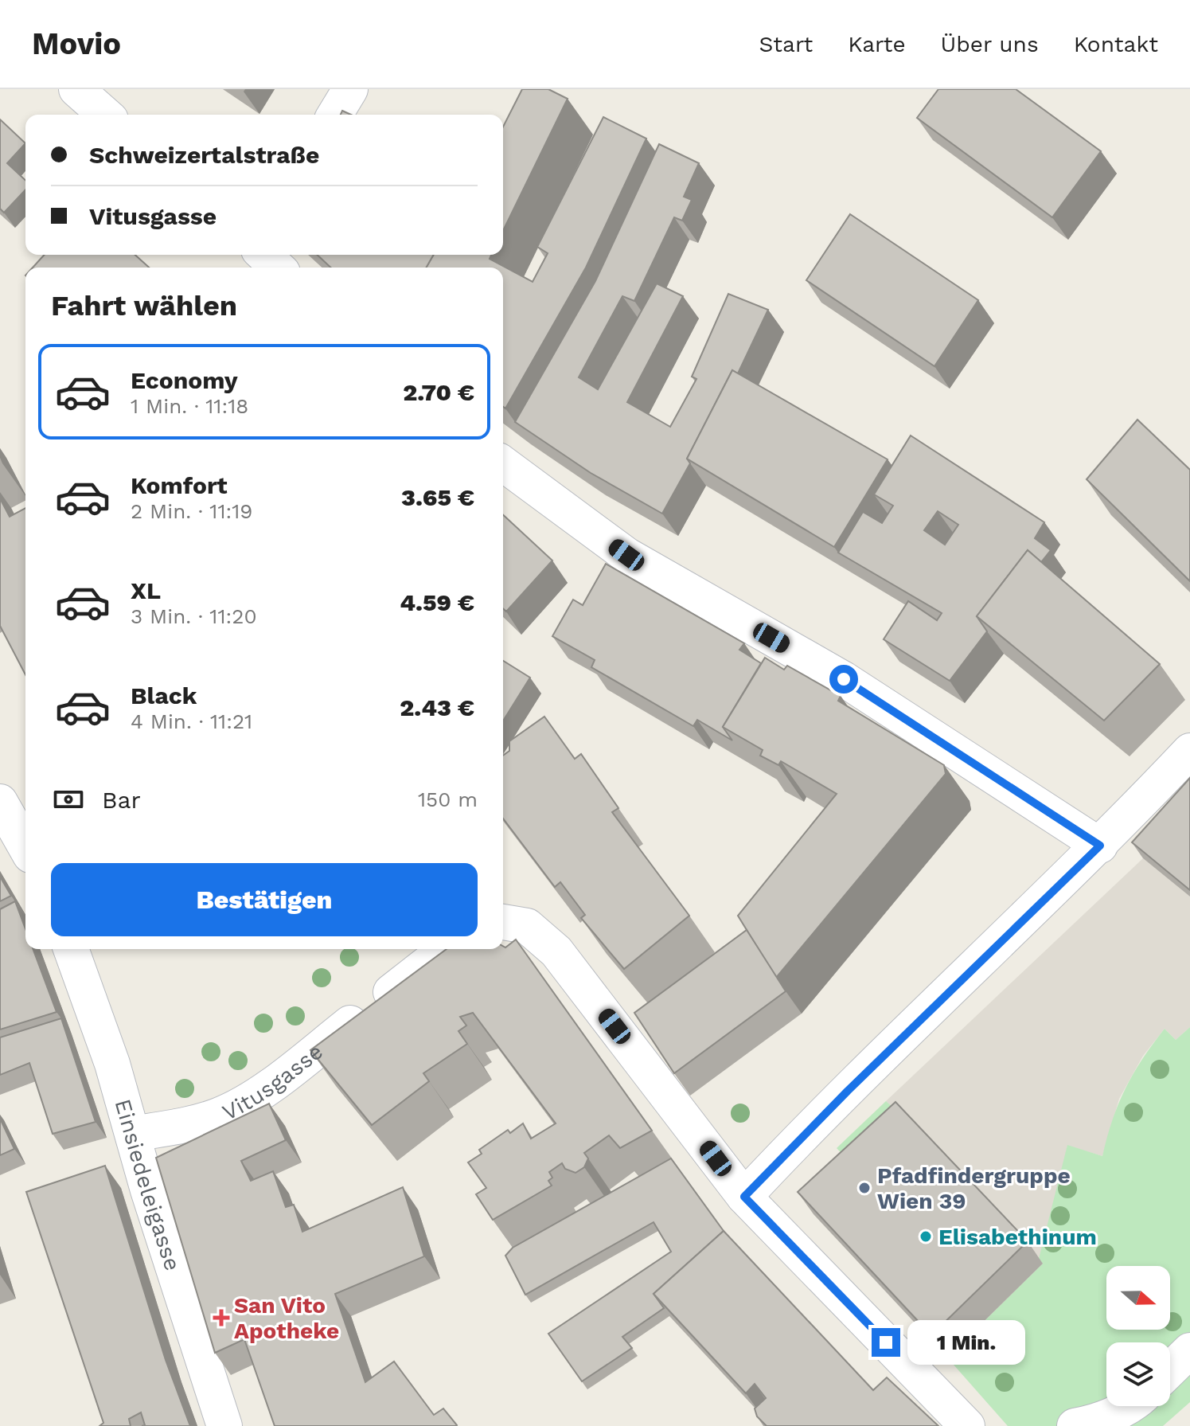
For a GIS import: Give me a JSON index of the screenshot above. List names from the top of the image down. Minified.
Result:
{"streets":{"street":["Vitusgasse","Einsiedeleigasse"]},"crossings":[["Vitusgasse","Einsiedeleigasse"]],"places":{"other":["Pfadfindergruppe Wien 39","Elisabethinum"],"health":["San Vito Apotheke"]},"north":"right","page":{"header":"Movio","nav":["Start","Karte","Über uns","Kontakt"],"banner":["Schweizertalstraße","Vitusgasse"],"heading":"Fahrt wählen","list":[{"name":"Economy","note":"1 Min. · 11:18","value":"2.70 €"},{"name":"Komfort","note":"2 Min. · 11:19","value":"3.65 €"},{"name":"XL","note":"3 Min. · 11:20","value":"4.59 €"},{"name":"Black","note":"4 Min. · 11:21","value":"2.43 €"}],"pay":["Bar","150 m"],"buttons":"Bestätigen","bubble":"1 Min."}}
